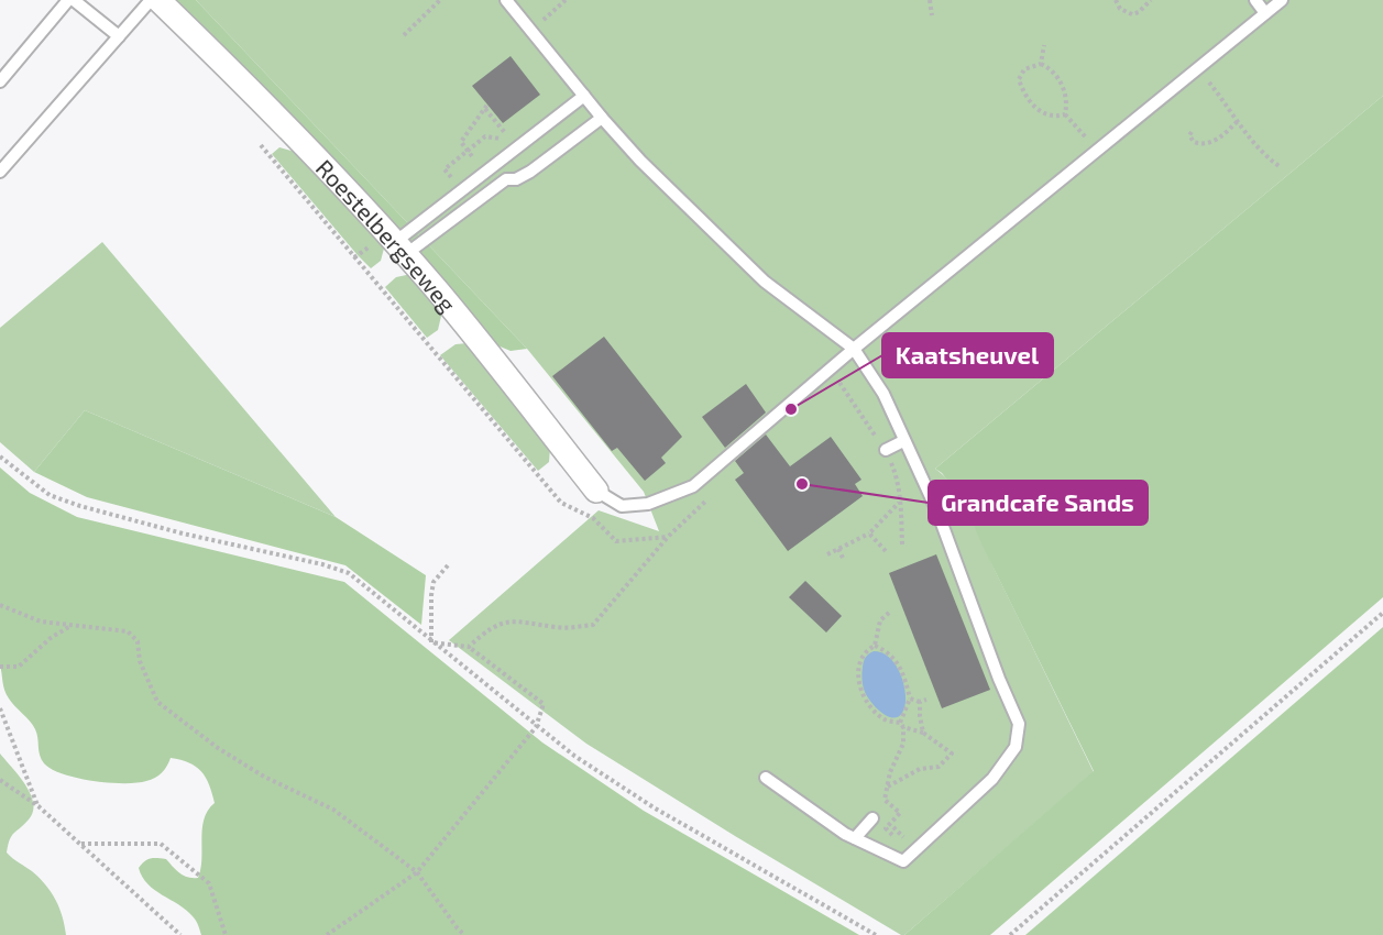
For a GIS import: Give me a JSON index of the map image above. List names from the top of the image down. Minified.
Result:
{"streets":{"street":["Roestelbergseweg"]},"places":["Kaatsheuvel","Grandcafe Sands"]}
